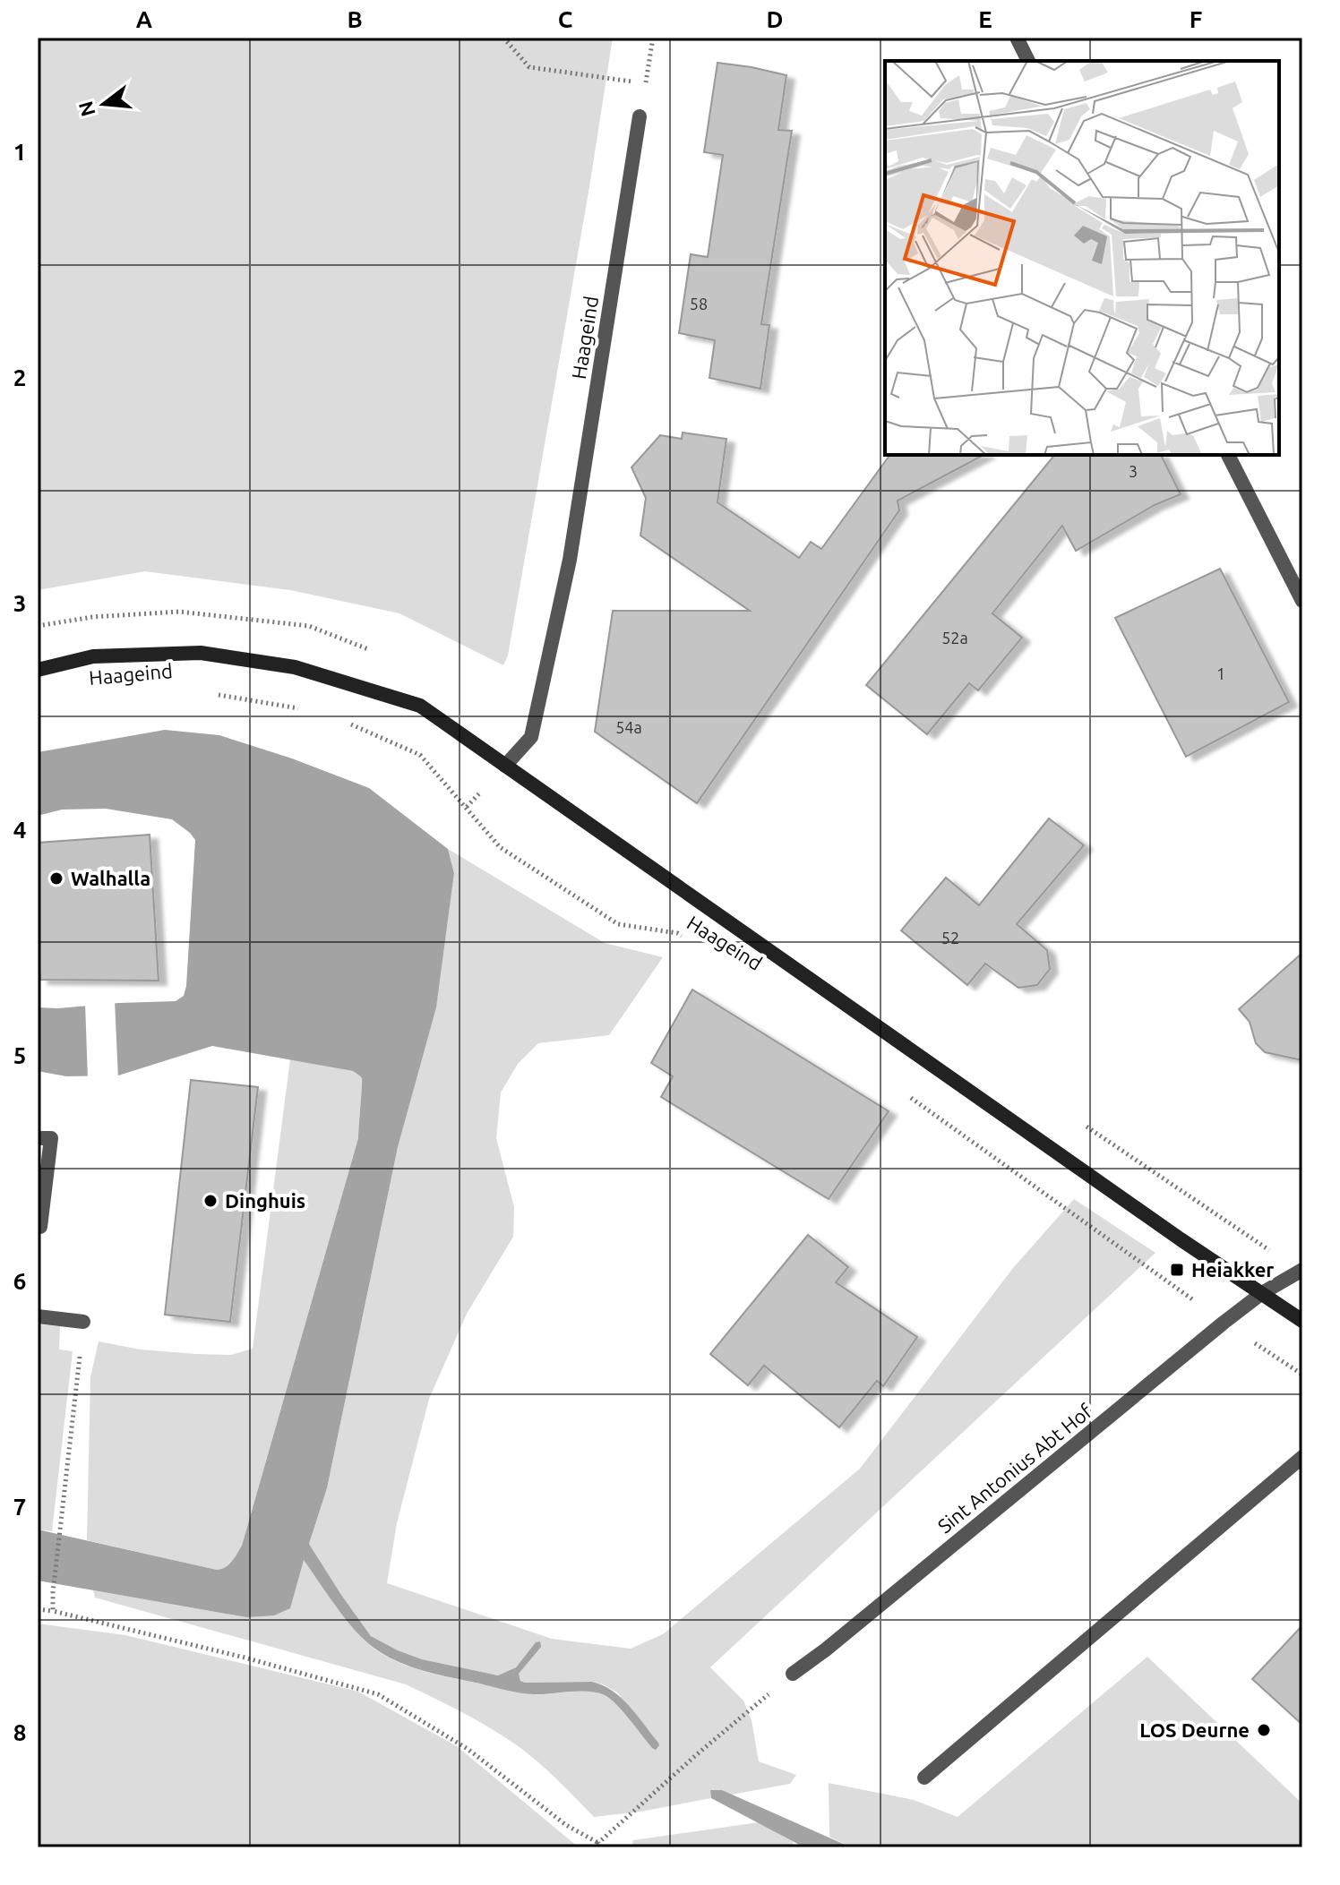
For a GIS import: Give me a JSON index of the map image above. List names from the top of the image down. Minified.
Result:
{"streets":{"street":["Haageind","Sint Antonius Abt Hof"]},"crossings":[["Haageind","Sint Antonius Abt Hof"]],"places":{"other":["Walhalla","Dinghuis","LOS Deurne"],"transit":["Heiakker"]},"house_numbers":["58","3","52a","1","54a","52"],"north":"left","grid":{"columns":["A","B","C","D","E","F"],"rows":["1","2","3","4","5","6","7","8"]}}
